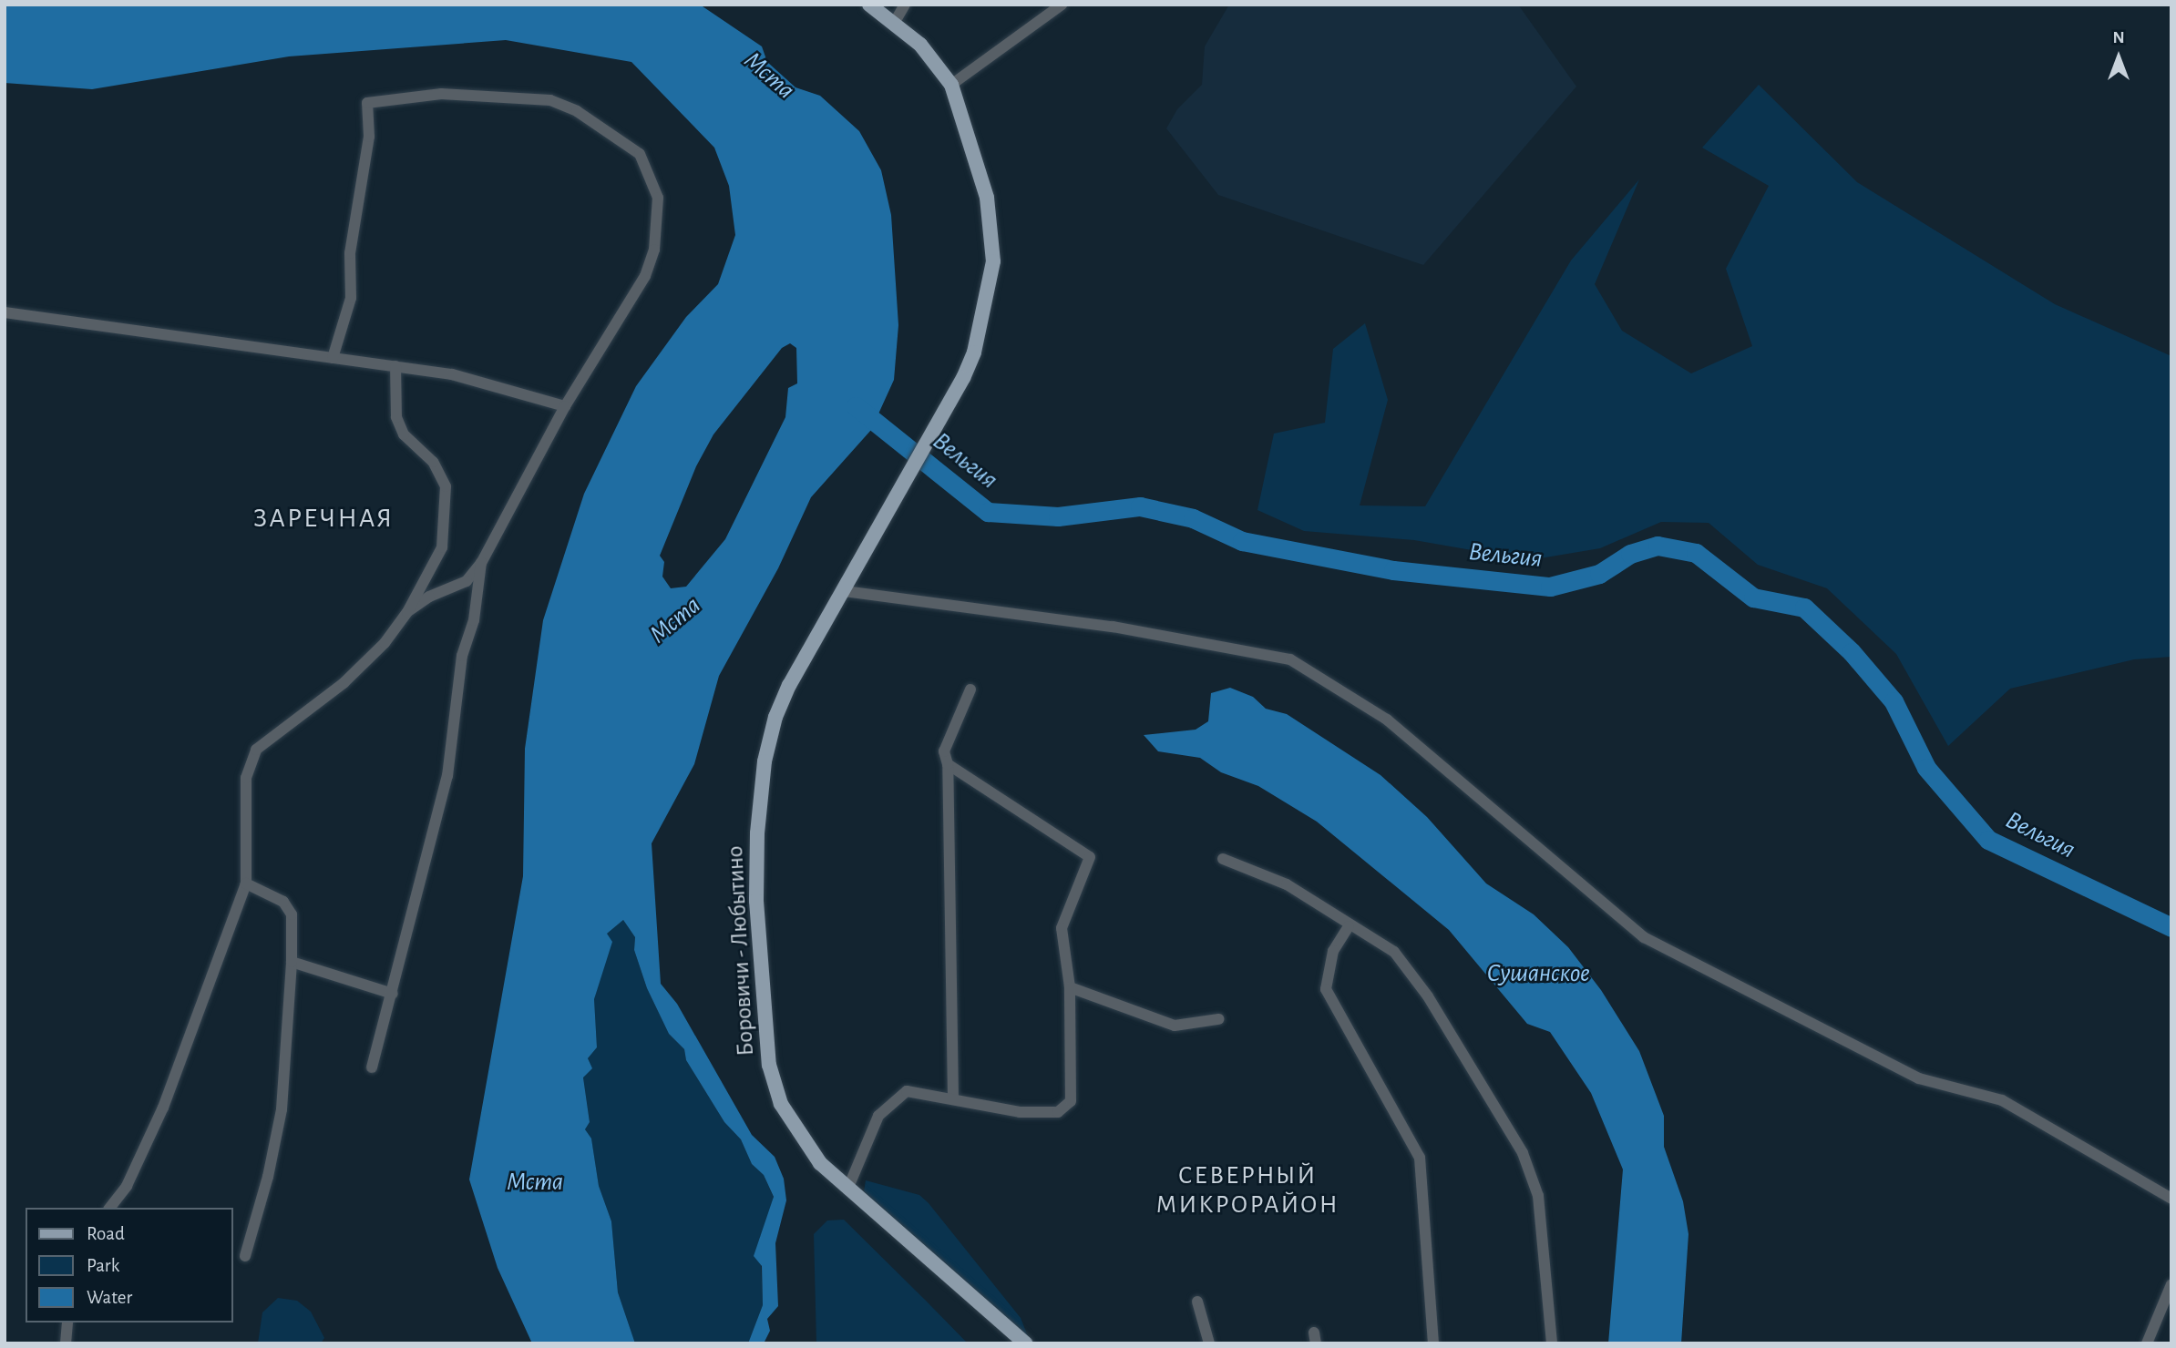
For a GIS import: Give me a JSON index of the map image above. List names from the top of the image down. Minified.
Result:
{"streets":{"main road":["Боровичи - Любытино"]},"districts":["ЗАРЕЧНАЯ","СЕВЕРНЫЙ МИКРОРАЙОН"],"water":["Мста","Вельгия","Сушанское"],"legend":["Road","Park","Water"],"north":"top"}
